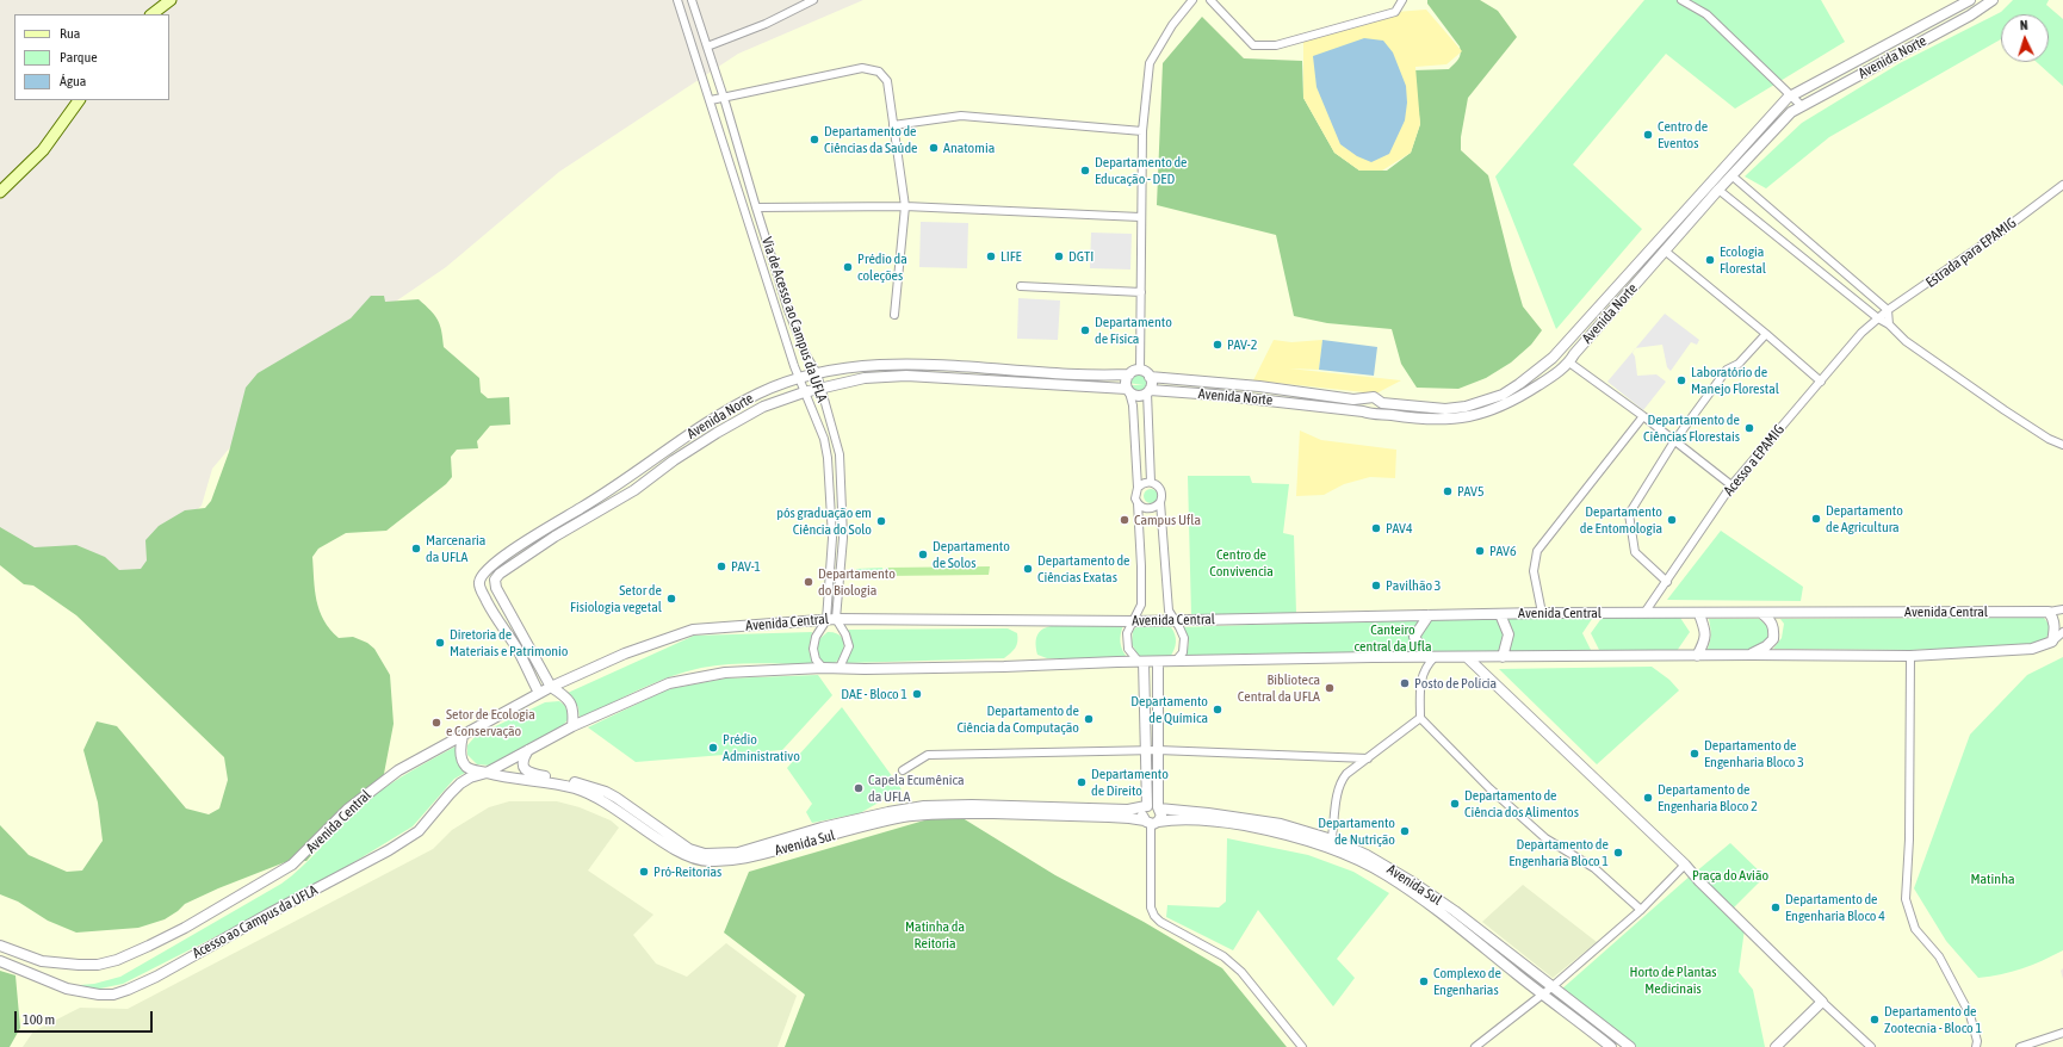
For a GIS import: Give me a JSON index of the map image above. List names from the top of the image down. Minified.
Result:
{"streets":{"street":["Avenida Norte","Estrada para EPAMIG","Via de Acesso ao Campus da UFLA","Acesso a EPAMIG","Avenida Central","Avenida Sul","Acesso ao Campus da UFLA"]},"crossings":[["Avenida Norte","Via de Acesso ao Campus da UFLA"],["Avenida Norte","Avenida Central"],["Estrada para EPAMIG","Acesso a EPAMIG"],["Via de Acesso ao Campus da UFLA","Avenida Central"],["Acesso a EPAMIG","Avenida Central"],["Avenida Central","Avenida Sul"],["Avenida Central","Acesso ao Campus da UFLA"],["Avenida Sul","Acesso ao Campus da UFLA"]],"parks":["Centro de Convivencia","Canteiro central da Ufla","Praça do Avião","Matinha","Matinha da Reitoria","Horto de Plantas Medicinais"],"places":["Centro de Eventos","Departamento de Ciências da Saúde","Anatomia","Departamento de Educação - DED","LIFE","DGTI","Ecologia Florestal","Prédio da coleções","Departamento de Física","PAV-2","Laboratório de Manejo Florestal","Departamento de Ciências Florestais","PAV5","Departamento de Agricultura","Campus Ufla","Departamento de Entomologia","pós graduação em Ciência do Solo","PAV4","Marcenaria da UFLA","PAV6","Departamento de Solos","PAV-1","Departamento de Ciências Exatas","Departamento do Biologia","Pavilhão 3","Setor de Fisiologia vegetal","Diretoria de Materiais e Patrimonio","Posto de Polícia","Biblioteca Central da UFLA","DAE - Bloco 1","Departamento de Química","Departamento de Ciência da Computação","Setor de Ecologia e Conservação","Prédio Administrativo","Departamento de Engenharia Bloco 3","Departamento de Direito","Capela Ecumênica da UFLA","Departamento de Engenharia Bloco 2","Departamento de Ciência dos Alimentos","Departamento de Nutrição","Departamento de Engenharia Bloco 1","Pró-Reitorias","Departamento de Engenharia Bloco 4","Complexo de Engenharias","Departamento de Zootecnia - Bloco 1"],"legend":["Rua","Parque","Água"],"scale_bar":"100 m","north":"top"}
